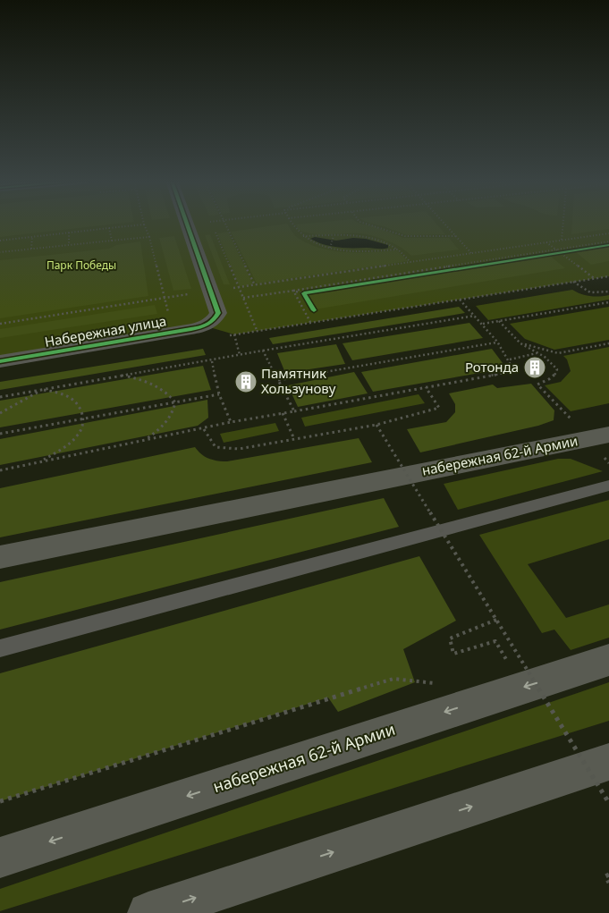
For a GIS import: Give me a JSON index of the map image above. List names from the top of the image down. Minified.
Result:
{"streets":{"main road":["набережная 62-й Армии"],"street":["Набережная улица"]},"parks":["Парк Победы"],"places":{"building":["Ротонда","Памятник Хользунову"]}}
